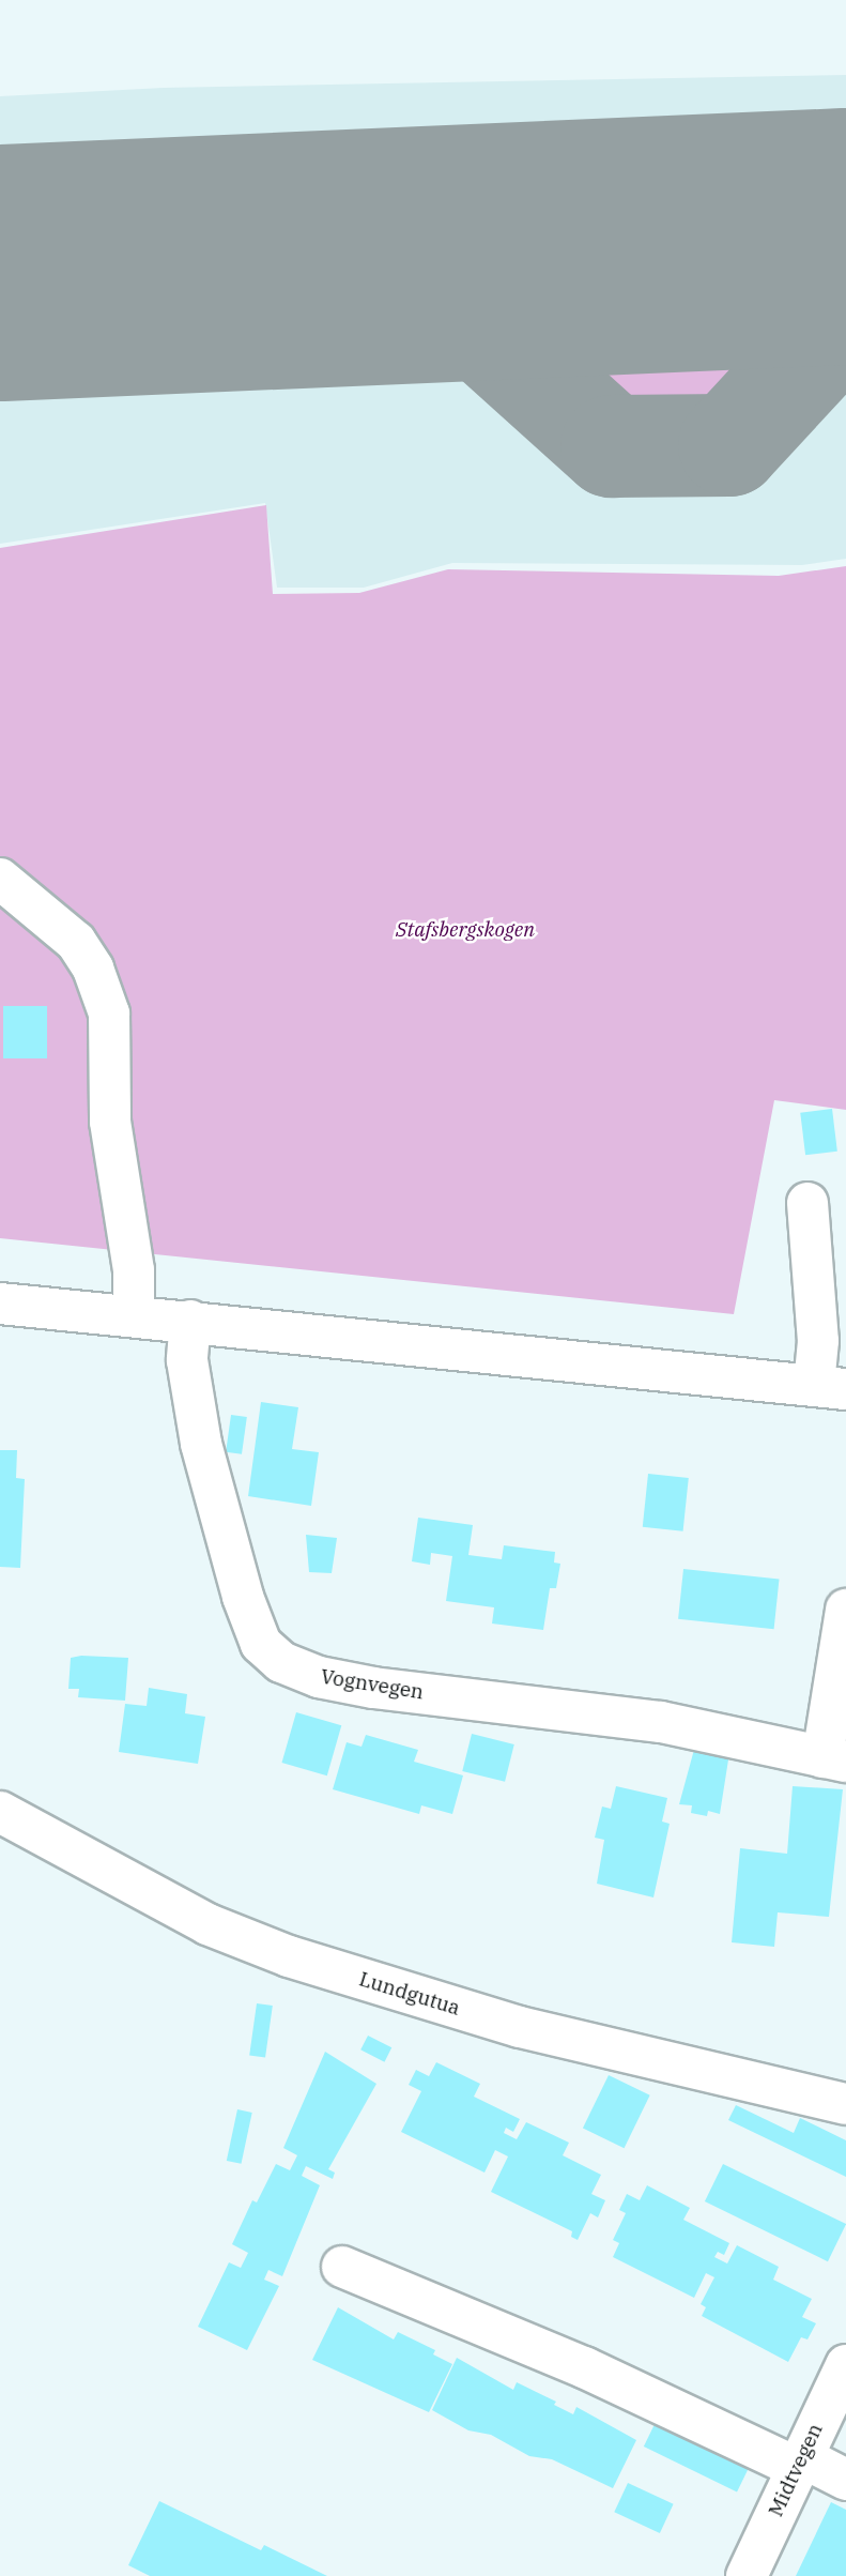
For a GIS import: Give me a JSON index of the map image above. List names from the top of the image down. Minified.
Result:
{"streets":{"street":["Vognvegen","Lundgutua","Midtvegen"]},"parks":["Stafsbergskogen"]}
